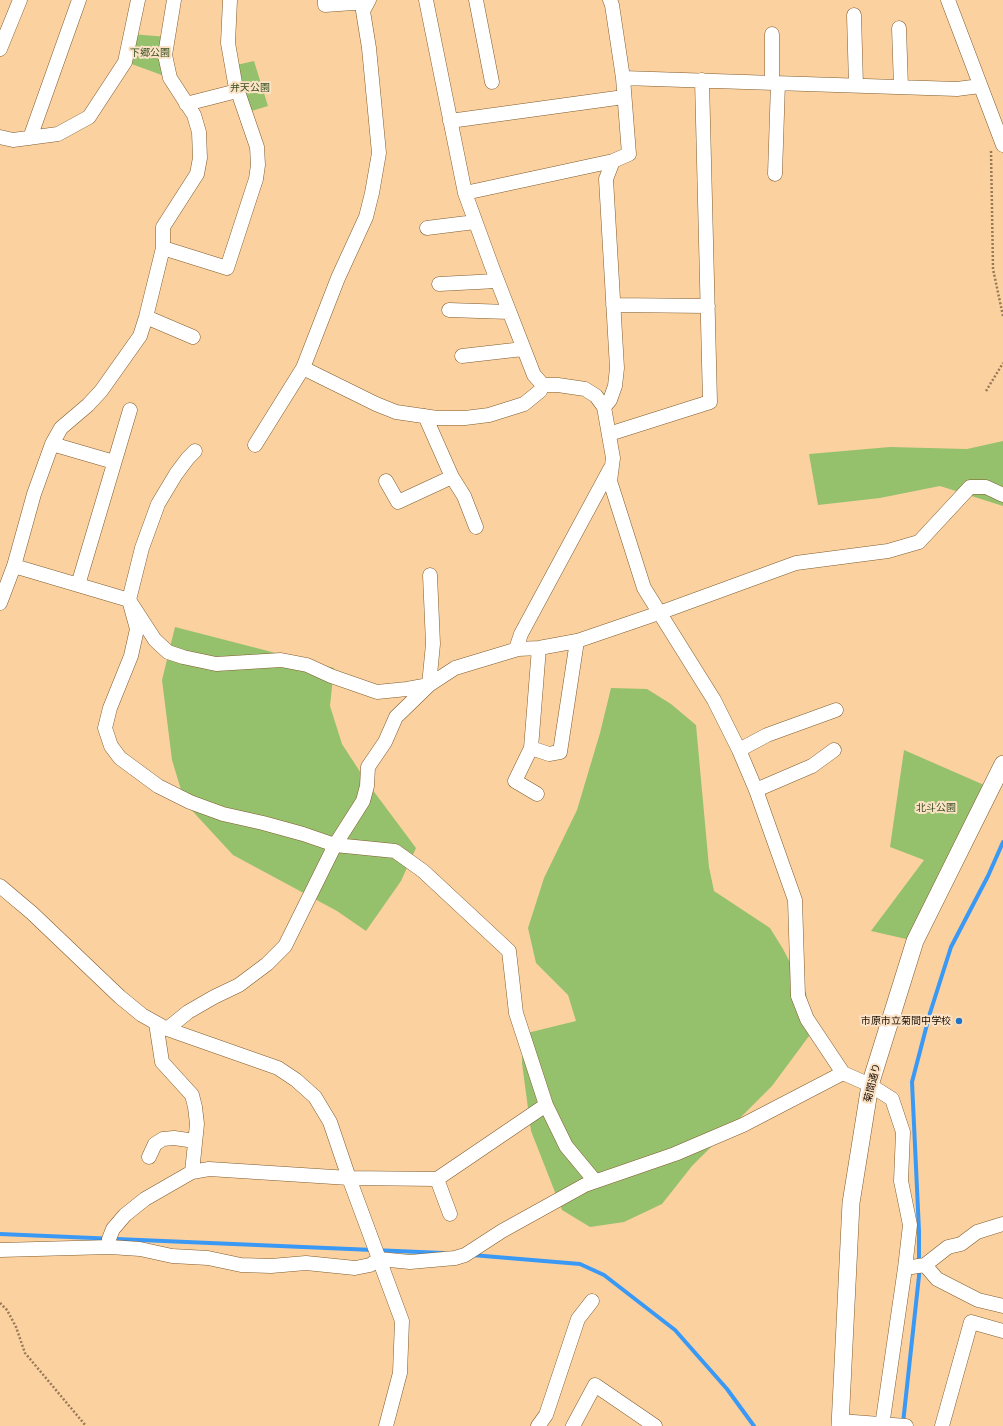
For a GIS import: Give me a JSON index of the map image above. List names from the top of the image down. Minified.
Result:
{"streets":{"street":["菊間通り"]},"parks":["下郷公園","弁天公園","北斗公園"],"places":["市原市立菊間中学校"]}
